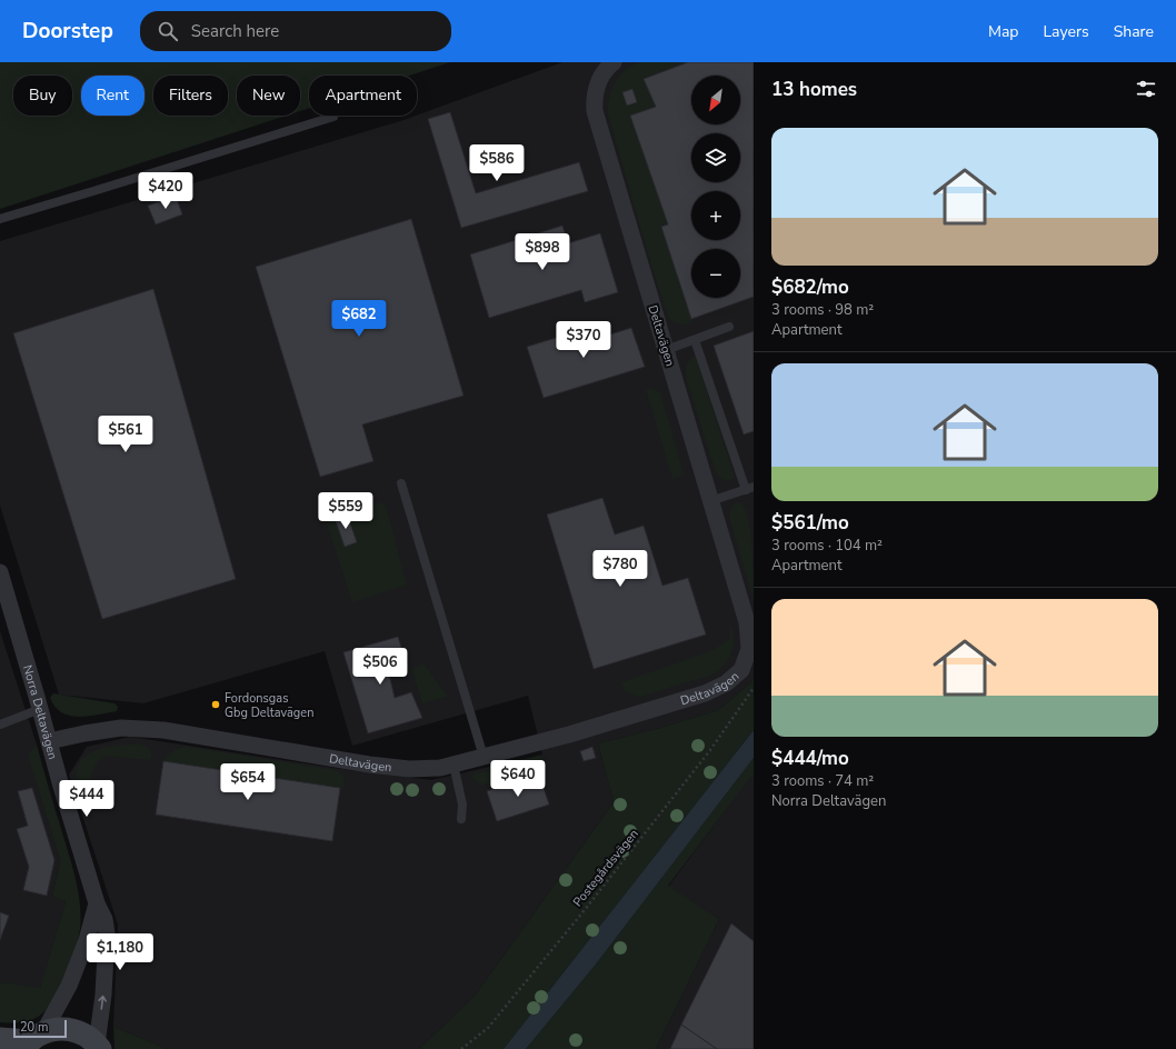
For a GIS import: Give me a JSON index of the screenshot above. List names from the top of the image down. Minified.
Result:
{"streets":{"street":["Deltavägen","Norra Deltavägen"],"path":["Postegårdsvägen"]},"crossings":[["Deltavägen","Norra Deltavägen"]],"places":["Fordonsgas Gbg Deltavägen"],"scale_bar":"20 m","north":"bottom left","page":{"header":"Doorstep","search":"Search here","nav":["Map","Layers","Share"],"heading":"13 homes","map_buttons":["+","−"],"chip":["Buy","Rent","Filters","New","Apartment"],"list":[{"name":"$682/mo","note":"3 rooms · 98 m² · Apartment"},{"name":"$561/mo","note":"3 rooms · 104 m² · Apartment"},{"name":"$444/mo","note":"3 rooms · 74 m² · Norra Deltavägen"}],"price":["$586","$420","$898","$682","$370","$561","$559","$780","$506","$640","$654","$444","$1,180"],"scale":"20 m"}}
